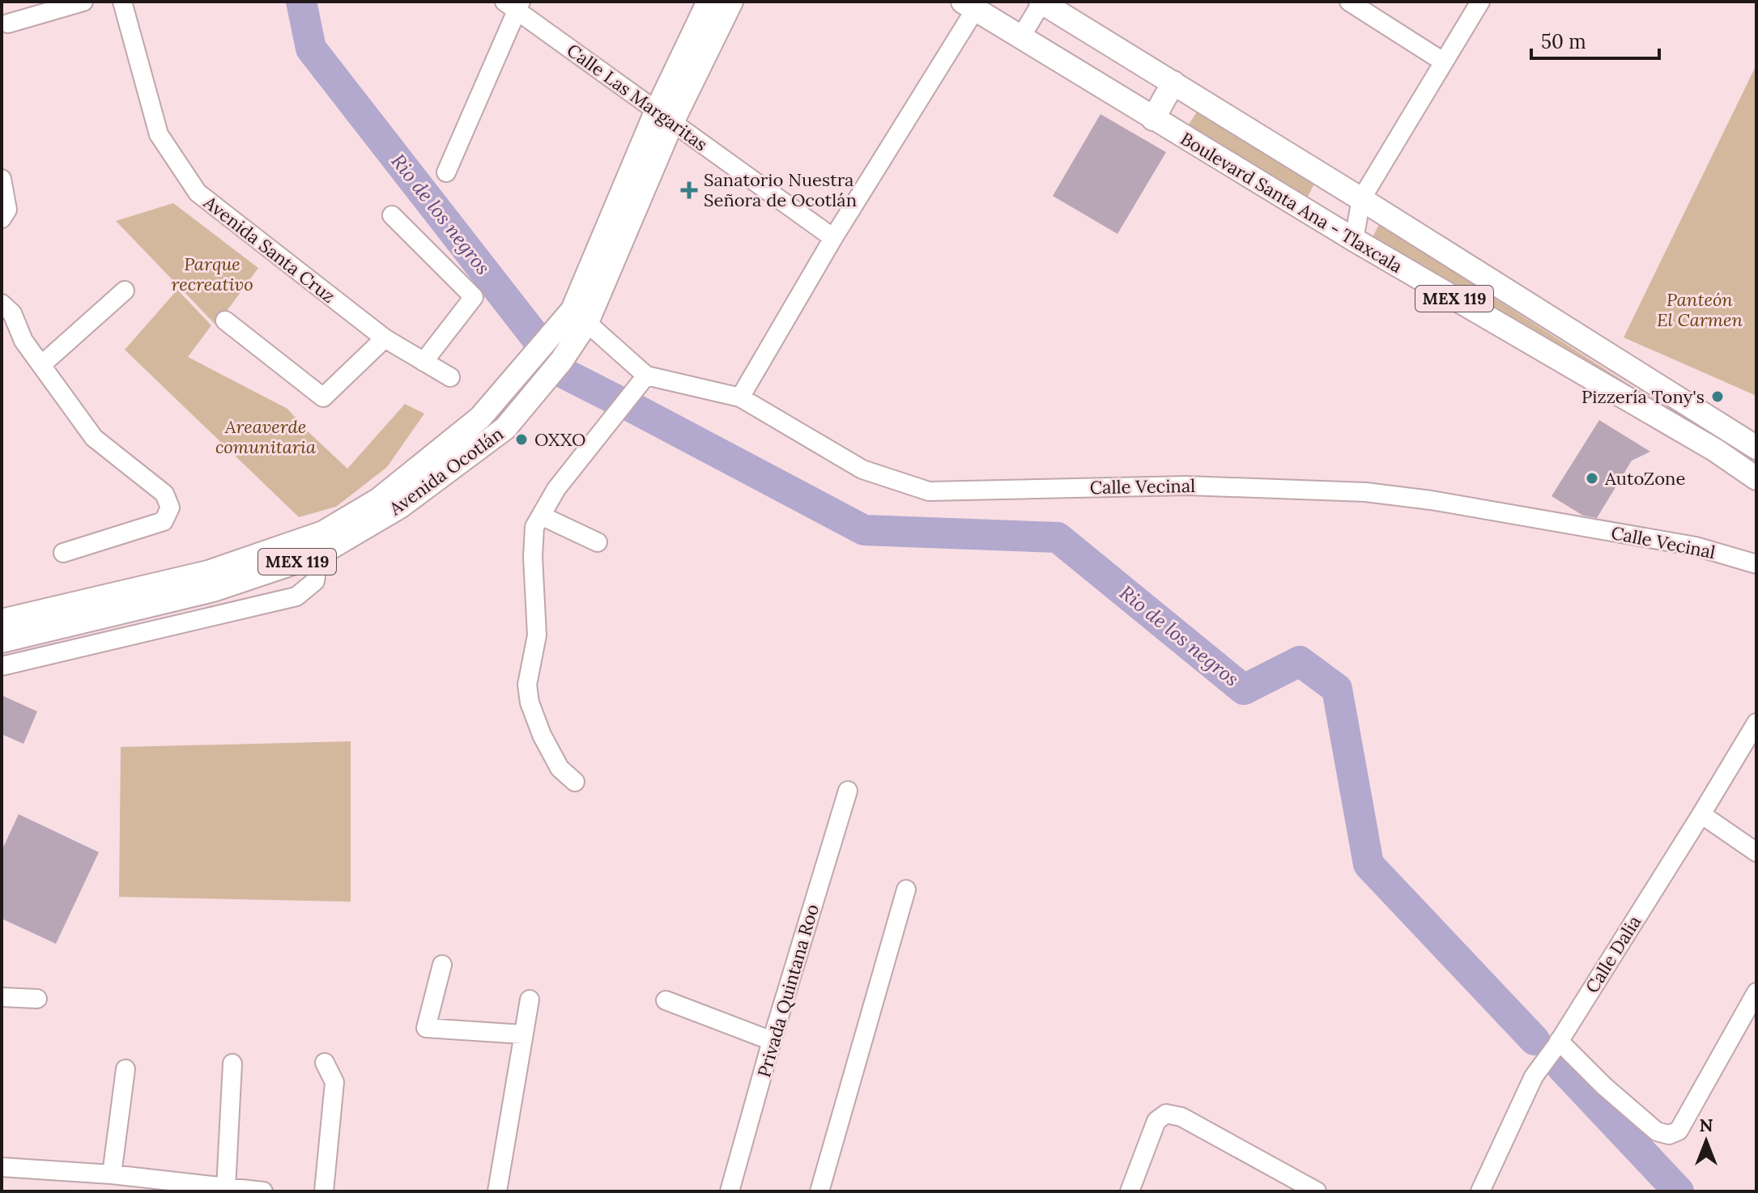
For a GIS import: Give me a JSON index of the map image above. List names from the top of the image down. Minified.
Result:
{"streets":{"main road":["Boulevard Santa Ana - Tlaxcala","MEX 119","Avenida Ocotlán"],"street":["Calle Las Margaritas","Avenida Santa Cruz","Calle Vecinal","Calle Dalia","Privada Quintana Roo"]},"crossings":[["Calle Las Margaritas","Avenida Ocotlán"],["Avenida Ocotlán","Calle Vecinal"]],"water":["Rio de los negros"],"parks":["Parque recreativo","Panteón El Carmen","Areaverde comunitaria"],"places":{"health":["Sanatorio Nuestra Señora de Ocotlán"],"other":["Pizzería Tony's","OXXO","AutoZone"]},"scale_bar":"50 m","north":"top"}
